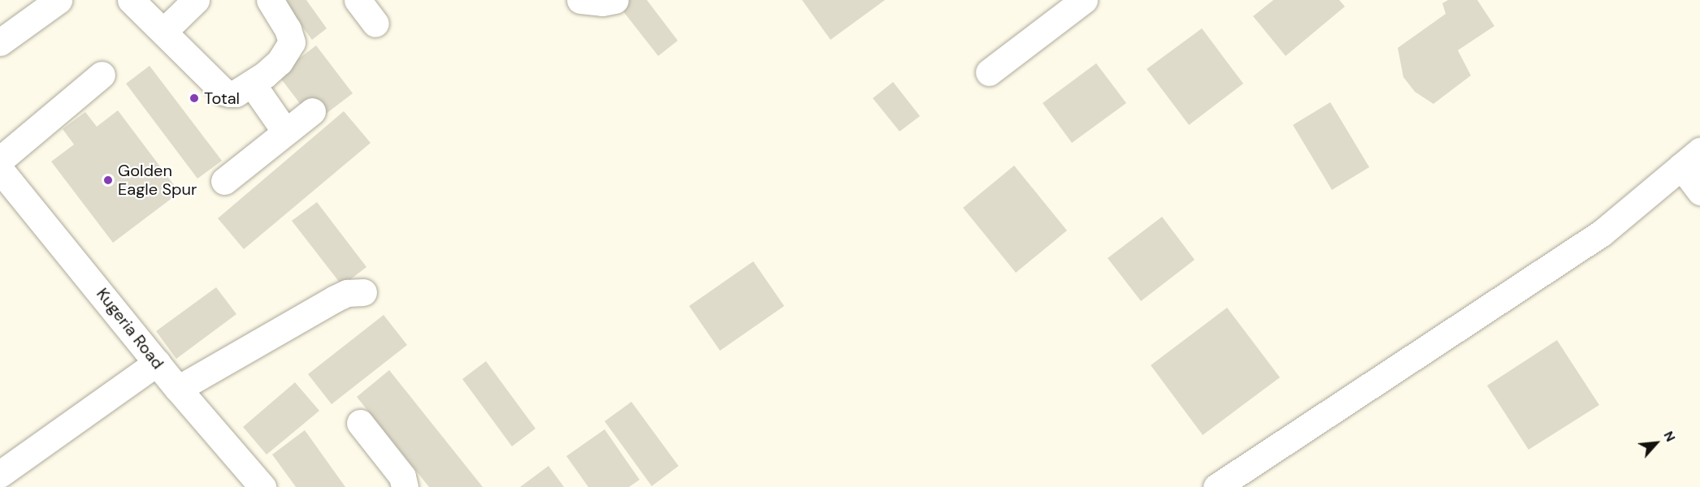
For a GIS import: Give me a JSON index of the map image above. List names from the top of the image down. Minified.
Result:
{"streets":{"main road":["Kugeria Road"]},"places":["Total","Golden Eagle Spur"],"north":"top right"}
